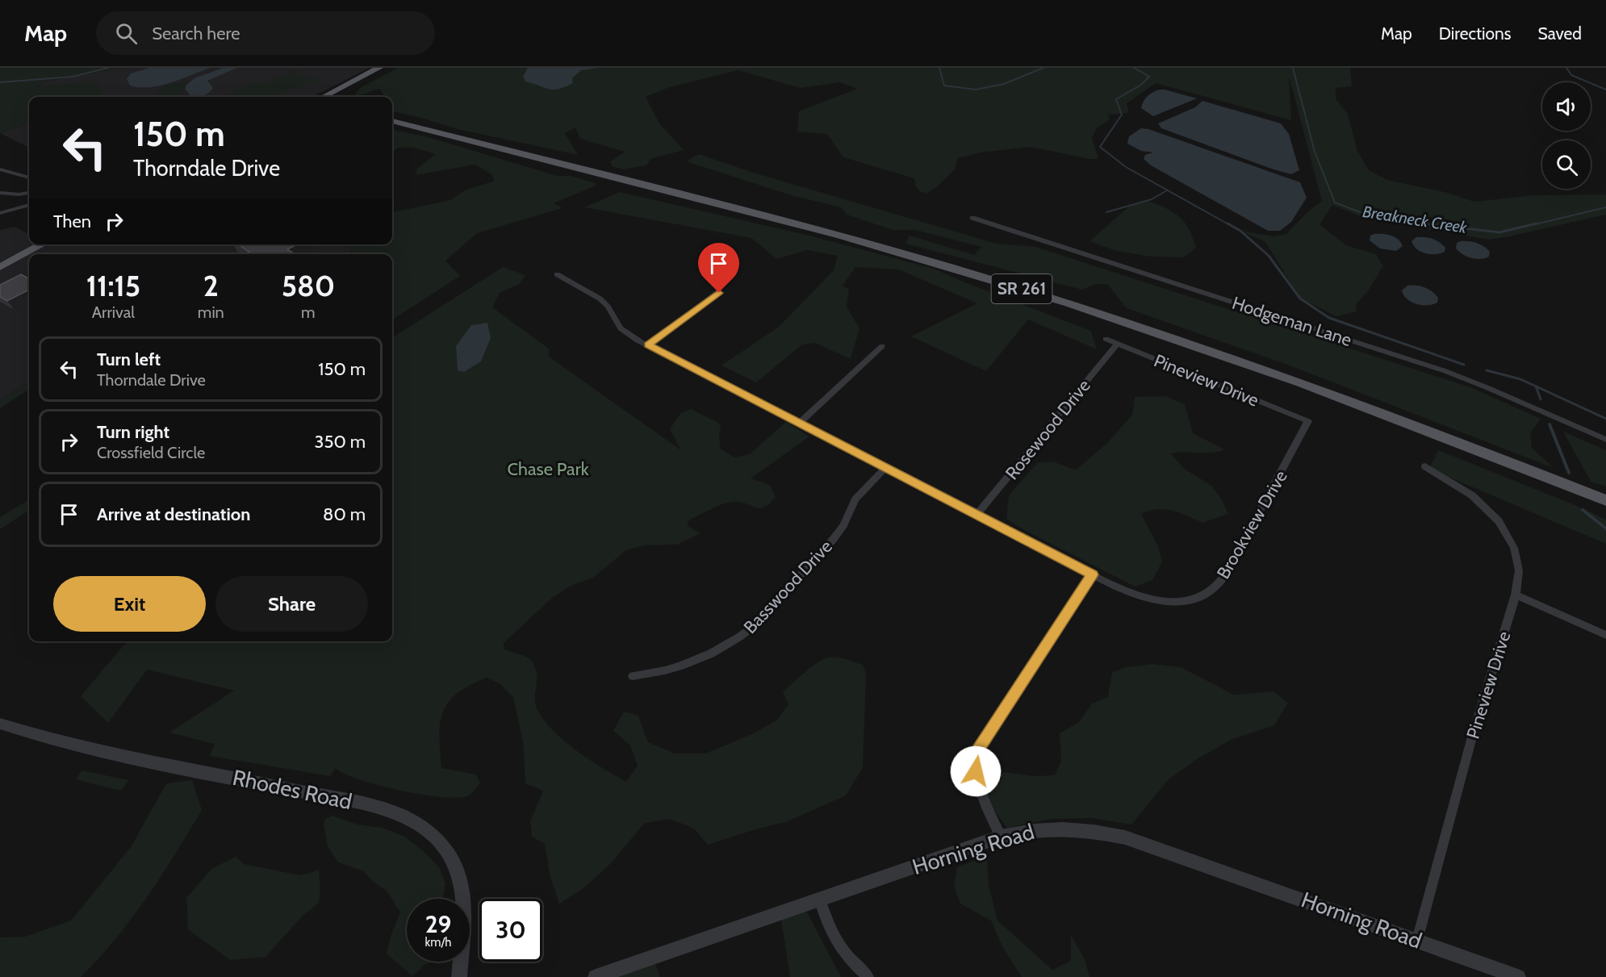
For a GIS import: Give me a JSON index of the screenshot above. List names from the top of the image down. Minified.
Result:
{"streets":{"main road":["SR 261"],"street":["Hodgeman Lane","Pineview Drive","Rosewood Drive","Brookview Drive","Basswood Drive","Rhodes Road","Horning Road"]},"crossings":[["Pineview Drive","Rosewood Drive"],["Pineview Drive","Brookview Drive"],["Pineview Drive","Horning Road"],["Rosewood Drive","Brookview Drive"],["Brookview Drive","Basswood Drive"]],"water":["Breakneck Creek"],"parks":["Chase Park"],"page":{"header":"Map","search":"Search here","nav":["Map","Directions","Saved"],"turn":["150 m","Thorndale Drive"],"then":"Then","eta":["11:15","Arrival","2","min","580","m"],"list":[{"name":"Turn left","note":"Thorndale Drive","value":"150 m"},{"name":"Turn right","note":"Crossfield Circle","value":"350 m"},{"name":"Arrive at destination","value":"80 m"}],"buttons":["Exit","Share"],"speed":"29 km/h","limit":"30"}}
